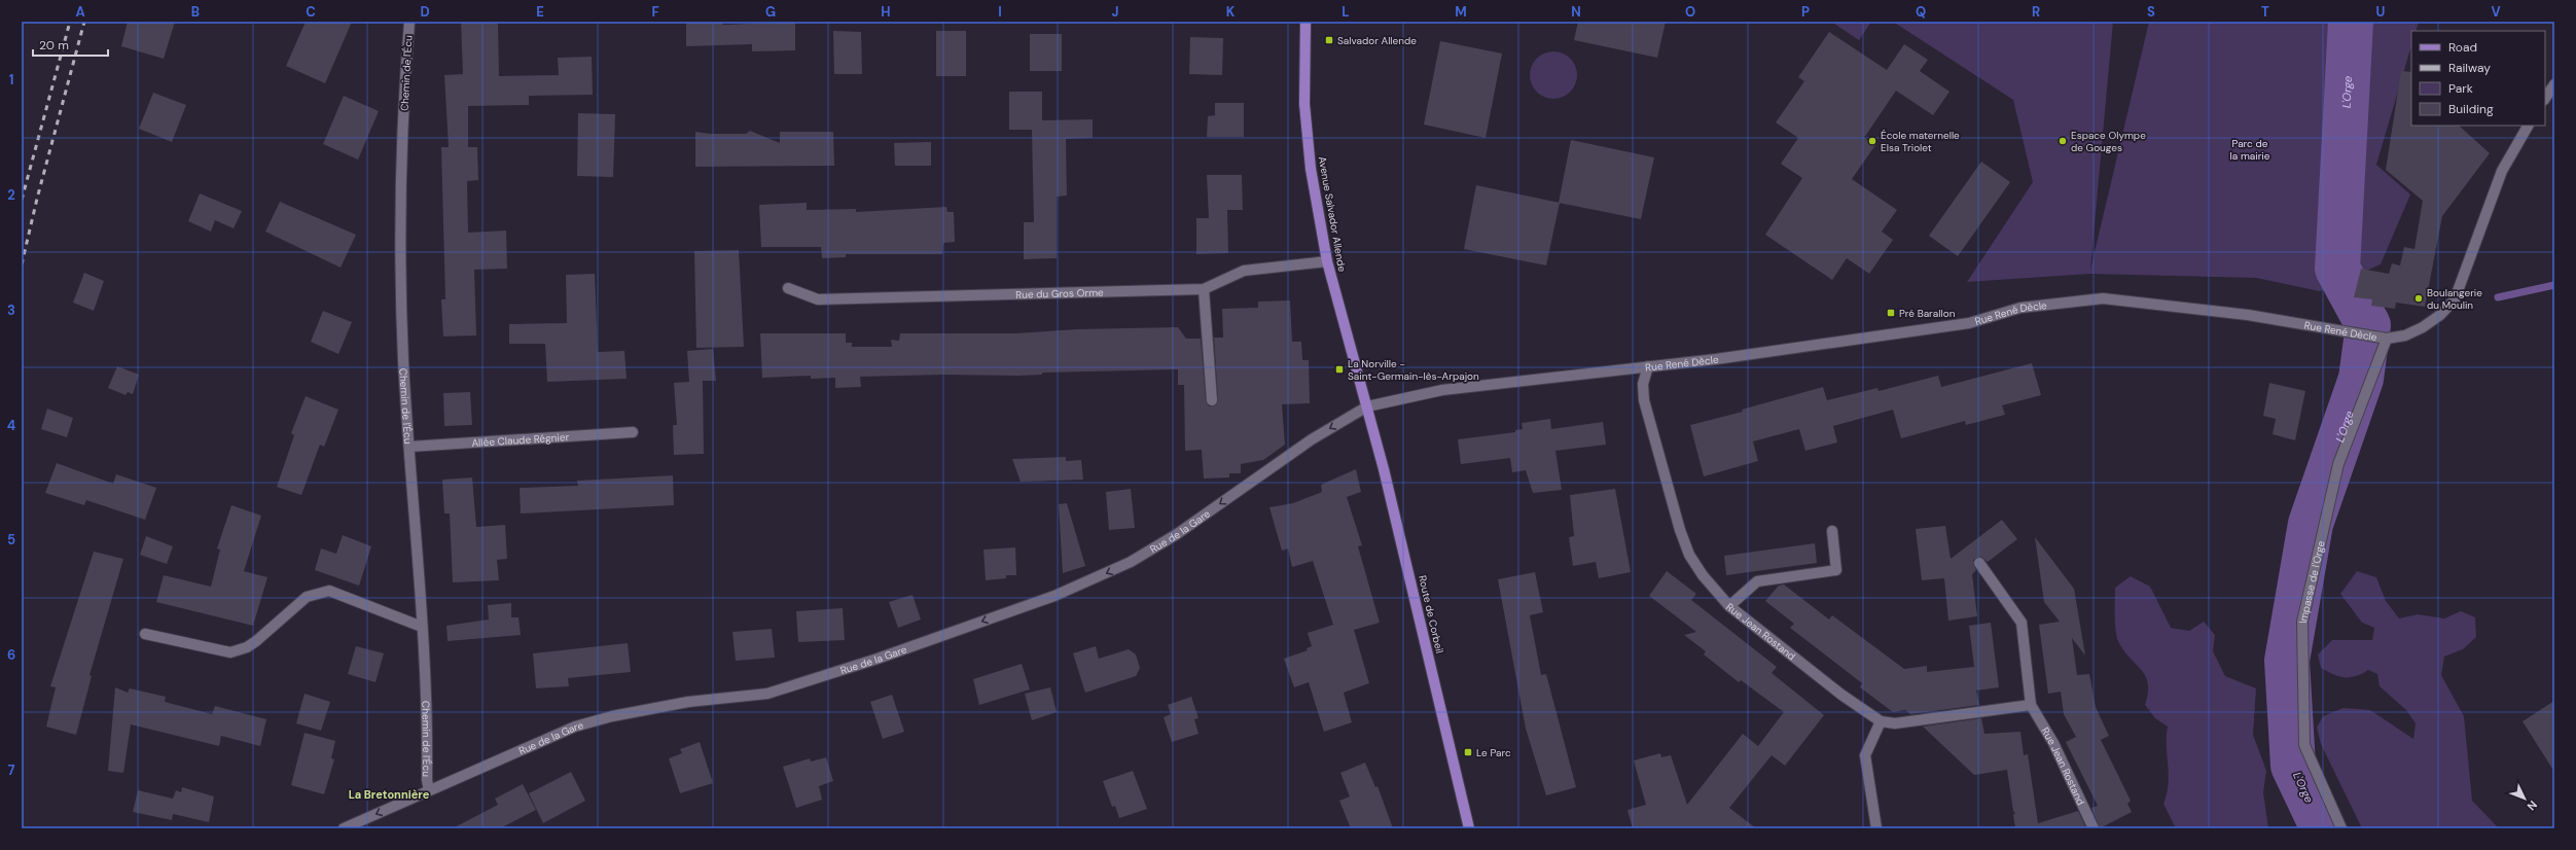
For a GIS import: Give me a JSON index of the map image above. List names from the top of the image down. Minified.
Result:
{"streets":{"main road":["Avenue Salvador Allende","Route de Corbeil"],"street":["Chemin de l'Écu","Rue du Gros Orme","Rue René Dècle","Allée Claude Régnier","Rue de la Gare","Impasse de l'Orge","Rue Jean Rostand"]},"crossings":[["Chemin de l'Écu","Allée Claude Régnier"],["Chemin de l'Écu","Rue de la Gare"],["Avenue Salvador Allende","Rue du Gros Orme"],["Avenue Salvador Allende","Rue René Dècle"],["Avenue Salvador Allende","Rue de la Gare"],["Avenue Salvador Allende","Route de Corbeil"],["Rue René Dècle","Rue de la Gare"],["Rue René Dècle","Impasse de l'Orge"],["Rue René Dècle","Route de Corbeil"],["Rue René Dècle","Rue Jean Rostand"],["Rue de la Gare","Route de Corbeil"]],"one_way":["Rue de la Gare"],"districts":["La Bretonnière"],"water":["L'Orge"],"parks":["Parc de la mairie"],"places":{"transit":["Salvador Allende","Pré Barallon","La Norville - Saint-Germain-lès-Arpajon","Le Parc"],"other":["École maternelle Elsa Triolet","Espace Olympe de Gouges","Boulangerie du Moulin"]},"legend":["Road","Railway","Park","Building"],"scale_bar":"20 m","north":"bottom right","grid":{"columns":["A","B","C","D","E","F","G","H","I","J","K","L","M","N","O","P","Q","R","S","T","U","V"],"rows":["1","2","3","4","5","6","7"]}}
